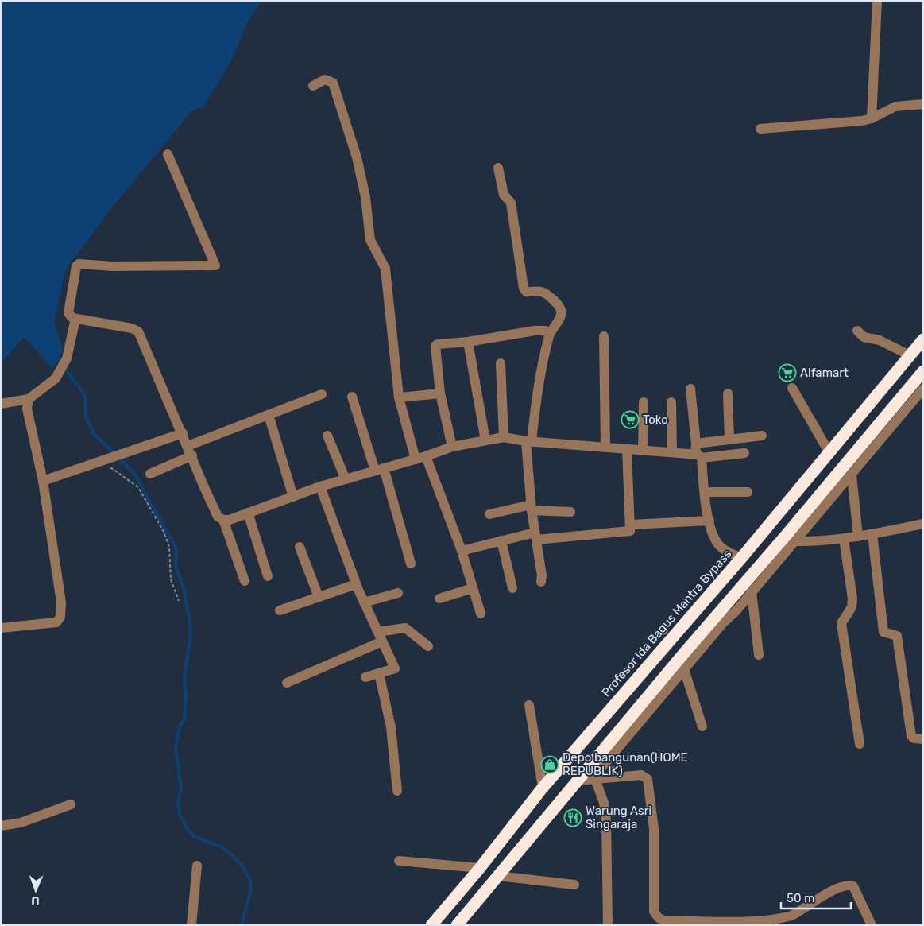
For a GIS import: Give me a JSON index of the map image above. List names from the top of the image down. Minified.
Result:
{"streets":{"highway":["Profesor Ida Bagus Mantra Bypass"]},"places":{"supermarket":["Alfamart","Toko"],"shop":["Depo bangunan(HOME REPUBLIK)"],"restaurant":["Warung Asri Singaraja"]},"scale_bar":"50 m","north":"bottom"}
